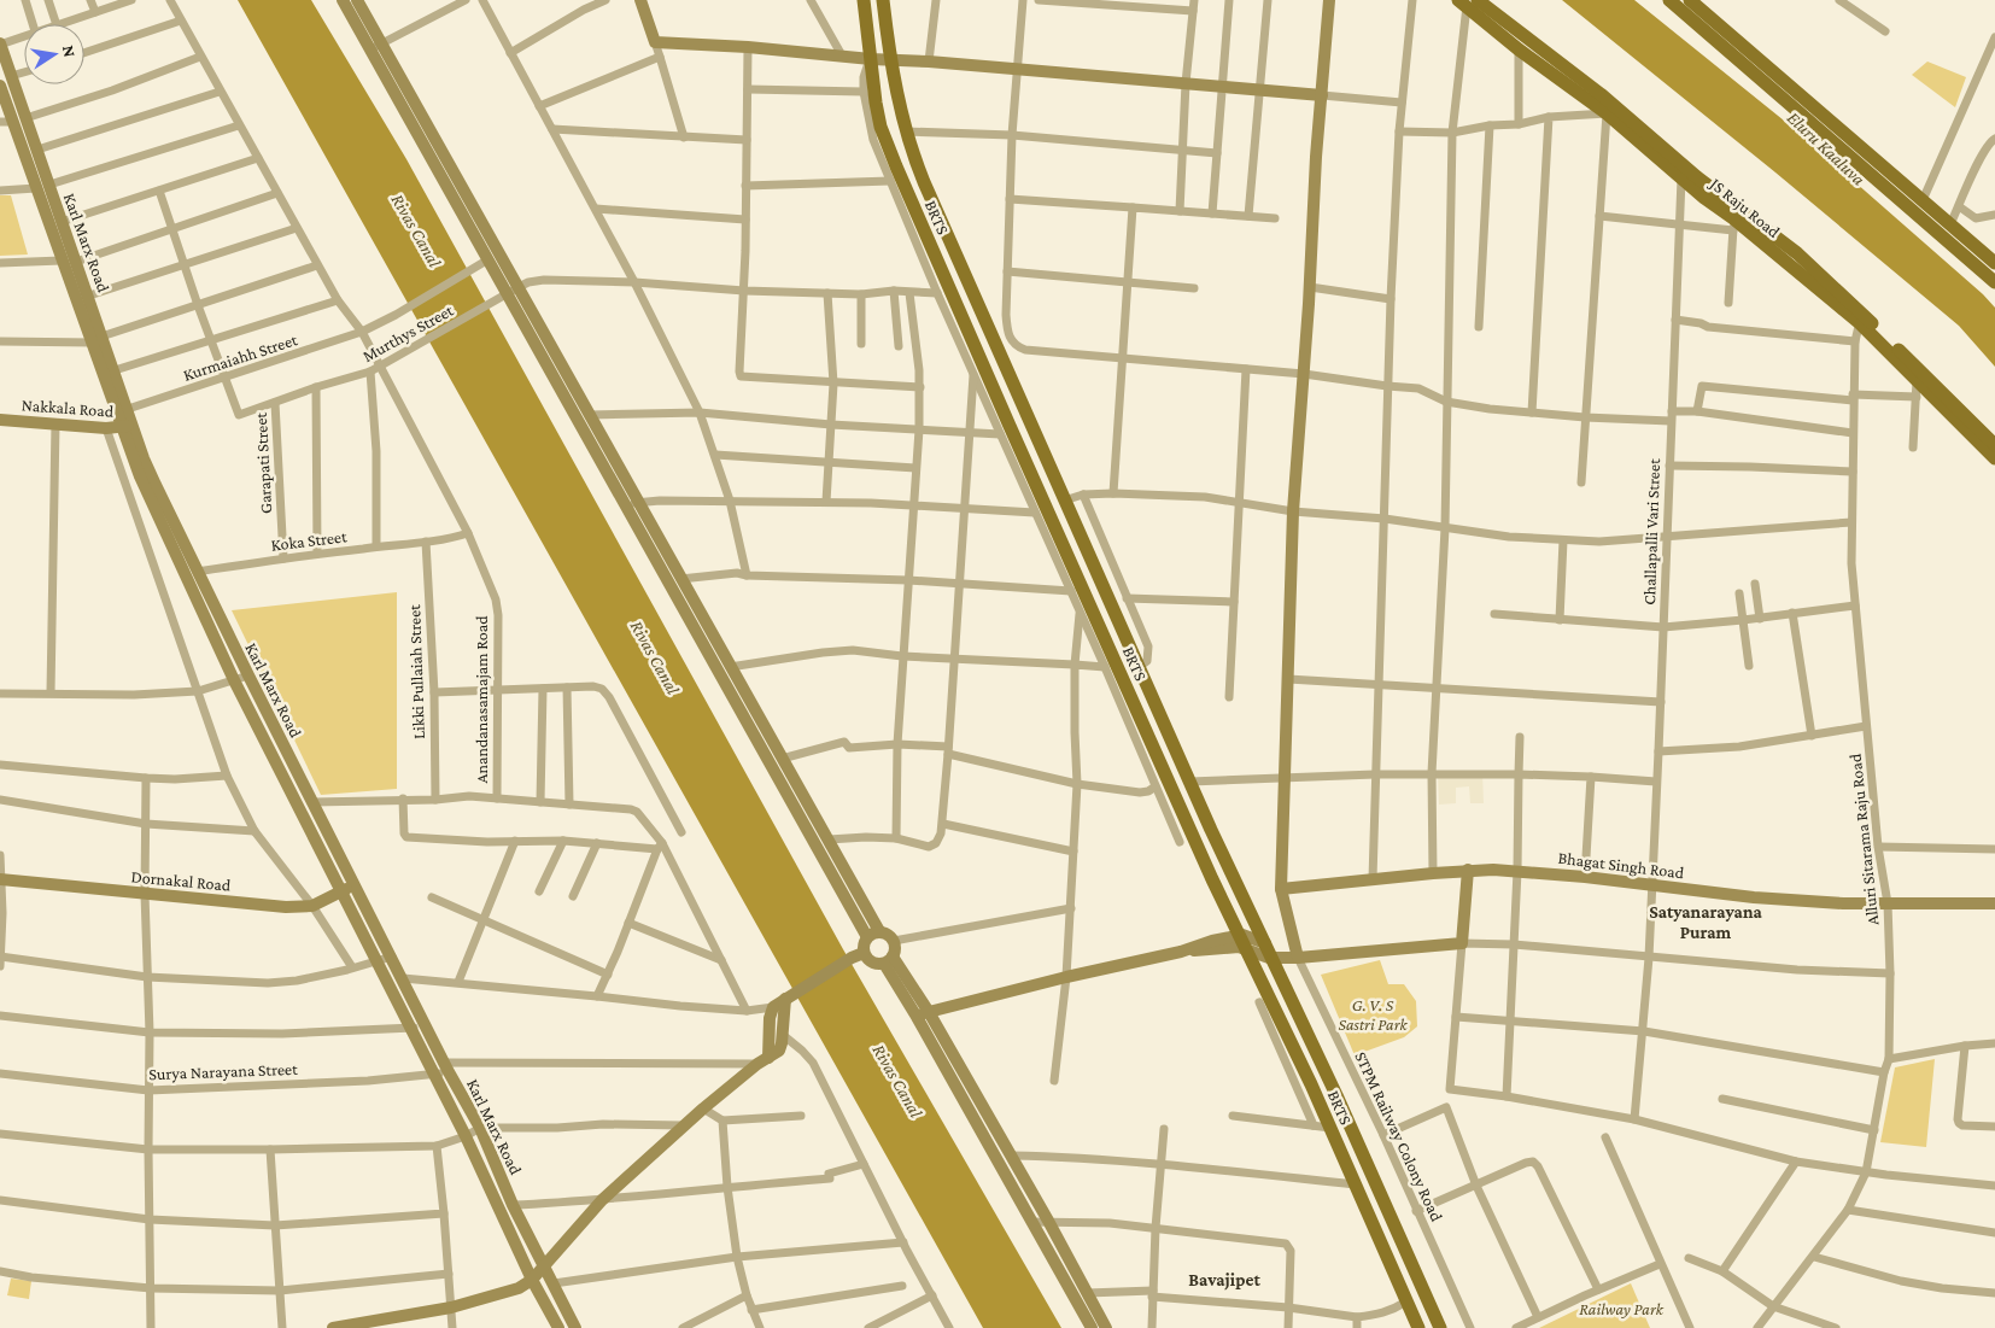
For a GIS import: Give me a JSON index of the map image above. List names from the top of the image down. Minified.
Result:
{"streets":{"main road":["JS Raju Road","BRTS"],"street":["Karl Marx Road","Murthys Street","Kurmaiahh Street","Nakkala Road","Garapati Street","Challapalli Vari Street","Koka Street","Likki Pullaiah Street","Anandanasamajam Road","Alluri Sitarama Raju Road","Bhagat Singh Road","Dornakal Road","Surya Narayana Street","STPM Railway Colony Road"]},"crossings":[["JS Raju Road","Challapalli Vari Street"],["JS Raju Road","Alluri Sitarama Raju Road"],["Karl Marx Road","Kurmaiahh Street"],["Karl Marx Road","Nakkala Road"],["Karl Marx Road","Koka Street"],["Karl Marx Road","Dornakal Road"],["Karl Marx Road","Surya Narayana Street"],["Murthys Street","Kurmaiahh Street"],["Murthys Street","Garapati Street"],["Murthys Street","Anandanasamajam Road"],["Kurmaiahh Street","Anandanasamajam Road"],["Garapati Street","Koka Street"],["Challapalli Vari Street","Bhagat Singh Road"],["Koka Street","Likki Pullaiah Street"],["Koka Street","Anandanasamajam Road"],["Alluri Sitarama Raju Road","Bhagat Singh Road"]],"districts":["Satyanarayana Puram","Bavajipet"],"water":["Eluru Kaaluva","Rivas Canal"],"parks":["G. V. S Sastri Park","Railway Park"],"north":"right"}
